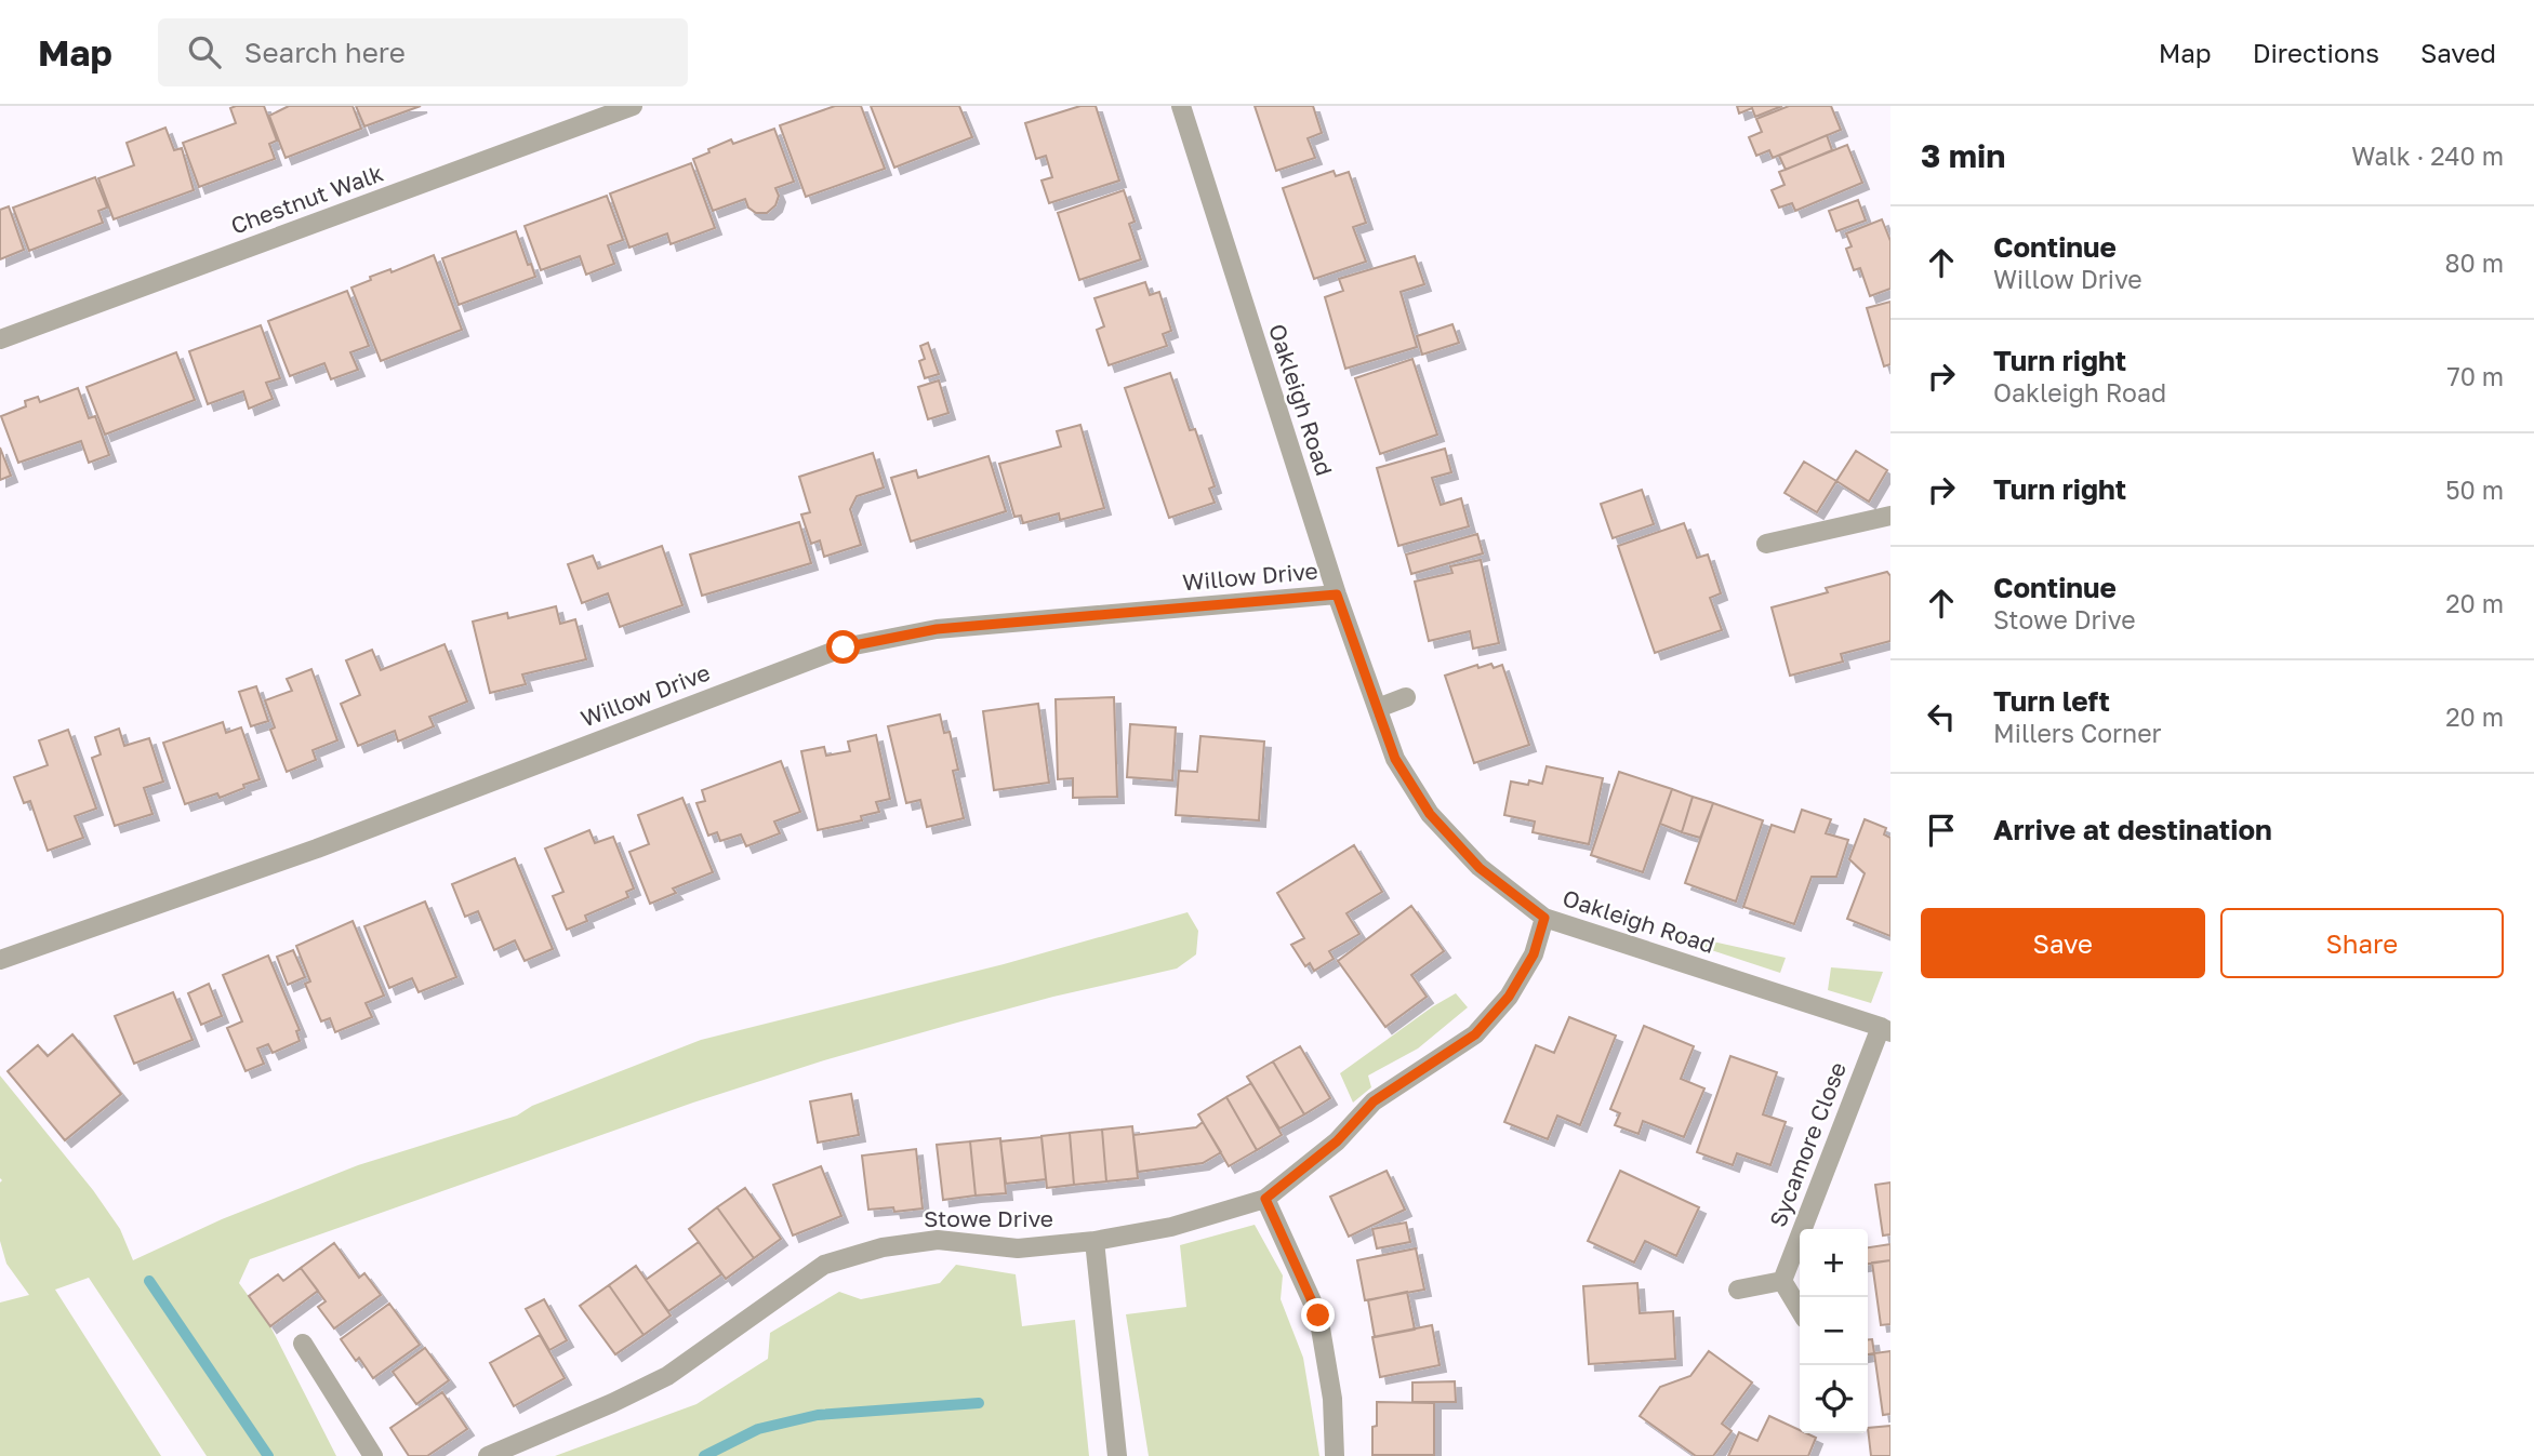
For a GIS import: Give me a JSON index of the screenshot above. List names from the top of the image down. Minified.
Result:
{"streets":{"street":["Chestnut Walk","Oakleigh Road","Willow Drive","Sycamore Close","Stowe Drive"]},"crossings":[["Oakleigh Road","Willow Drive"],["Oakleigh Road","Sycamore Close"],["Oakleigh Road","Stowe Drive"]],"page":{"header":"Map","search":"Search here","nav":["Map","Directions","Saved"],"heading":["3 min","Walk · 240 m"],"list":[["Continue","Willow Drive","80 m"],["Turn right","Oakleigh Road","70 m"],["Turn right","50 m"],["Continue","Stowe Drive","20 m"],["Turn left","Millers Corner","20 m"],"Arrive at destination"],"buttons":["Save","Share"],"map_buttons":["+","−"]}}
